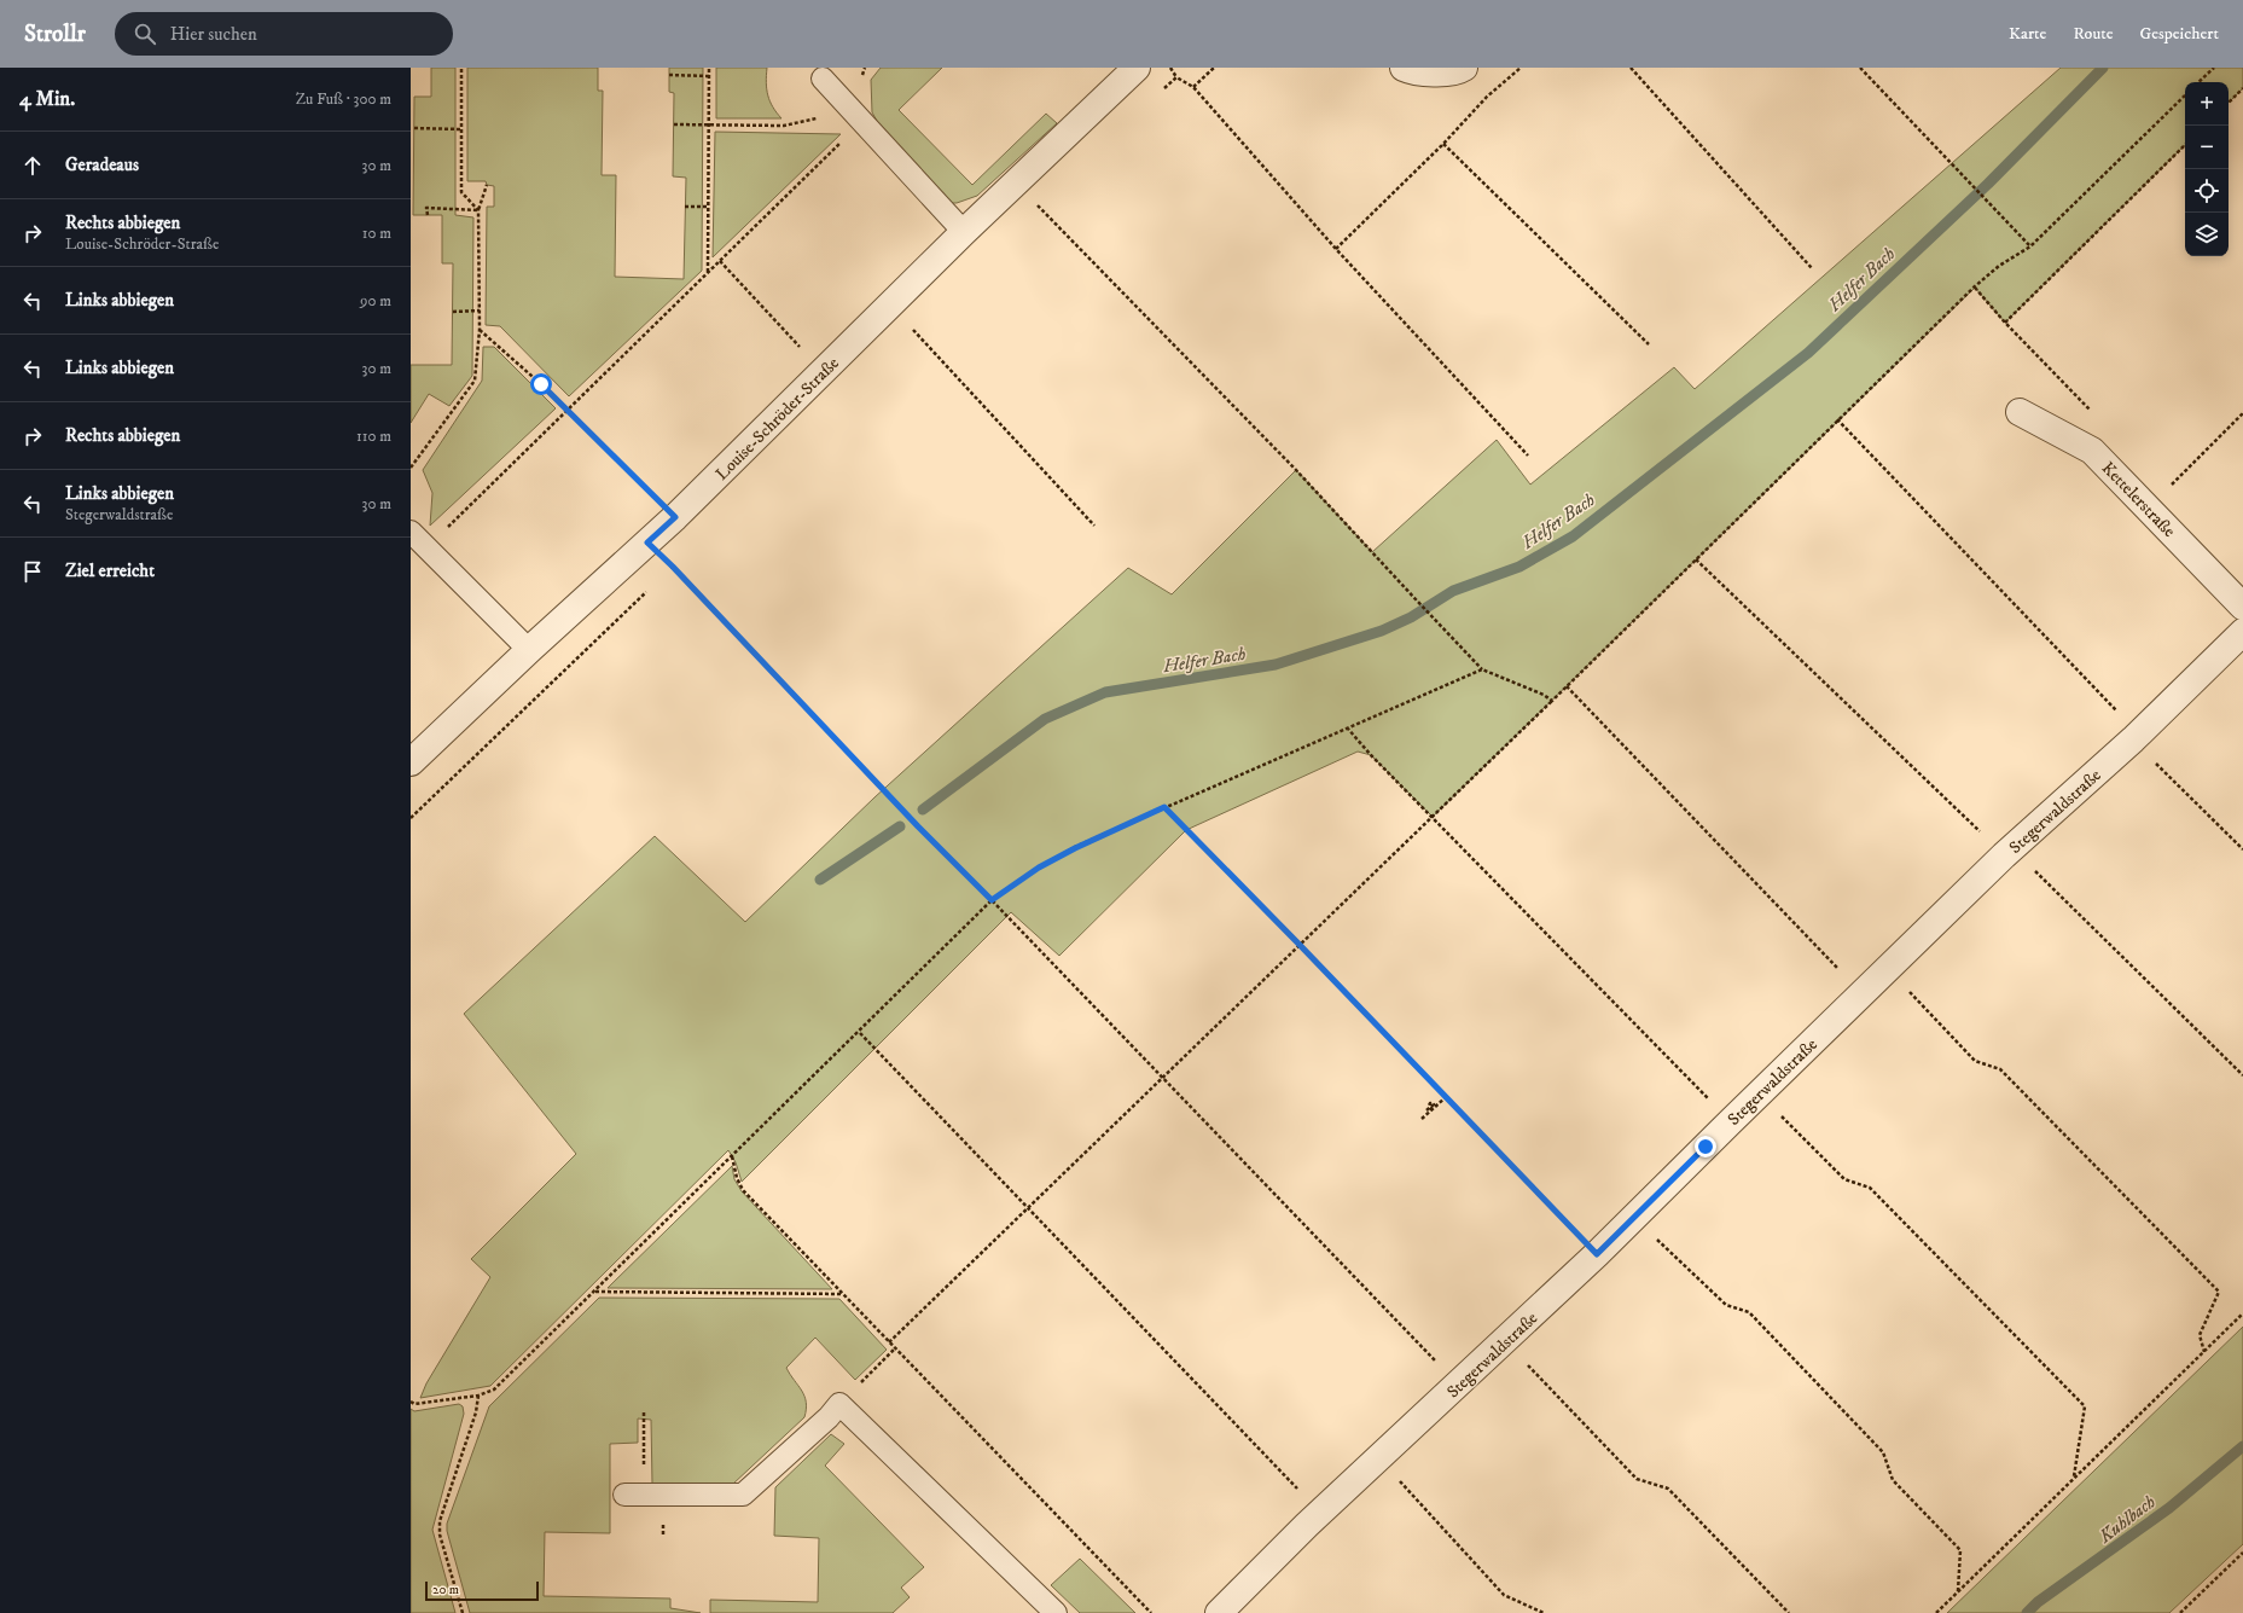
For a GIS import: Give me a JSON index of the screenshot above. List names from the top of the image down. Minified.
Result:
{"streets":{"street":["Louise-Schröder-Straße","Kettelerstraße","Stegerwaldstraße"]},"water":["Helfer Bach","Kuhlbach"],"scale_bar":"20 m","page":{"header":"Strollr","search":"Hier suchen","nav":["Karte","Route","Gespeichert"],"heading":["4 Min.","Zu Fuß · 300 m"],"map_buttons":["+","−"],"list":[["Geradeaus","30 m"],["Rechts abbiegen","Louise-Schröder-Straße","10 m"],["Links abbiegen","90 m"],["Links abbiegen","30 m"],["Rechts abbiegen","110 m"],["Links abbiegen","Stegerwaldstraße","30 m"],"Ziel erreicht"],"scale":"20 m"}}
